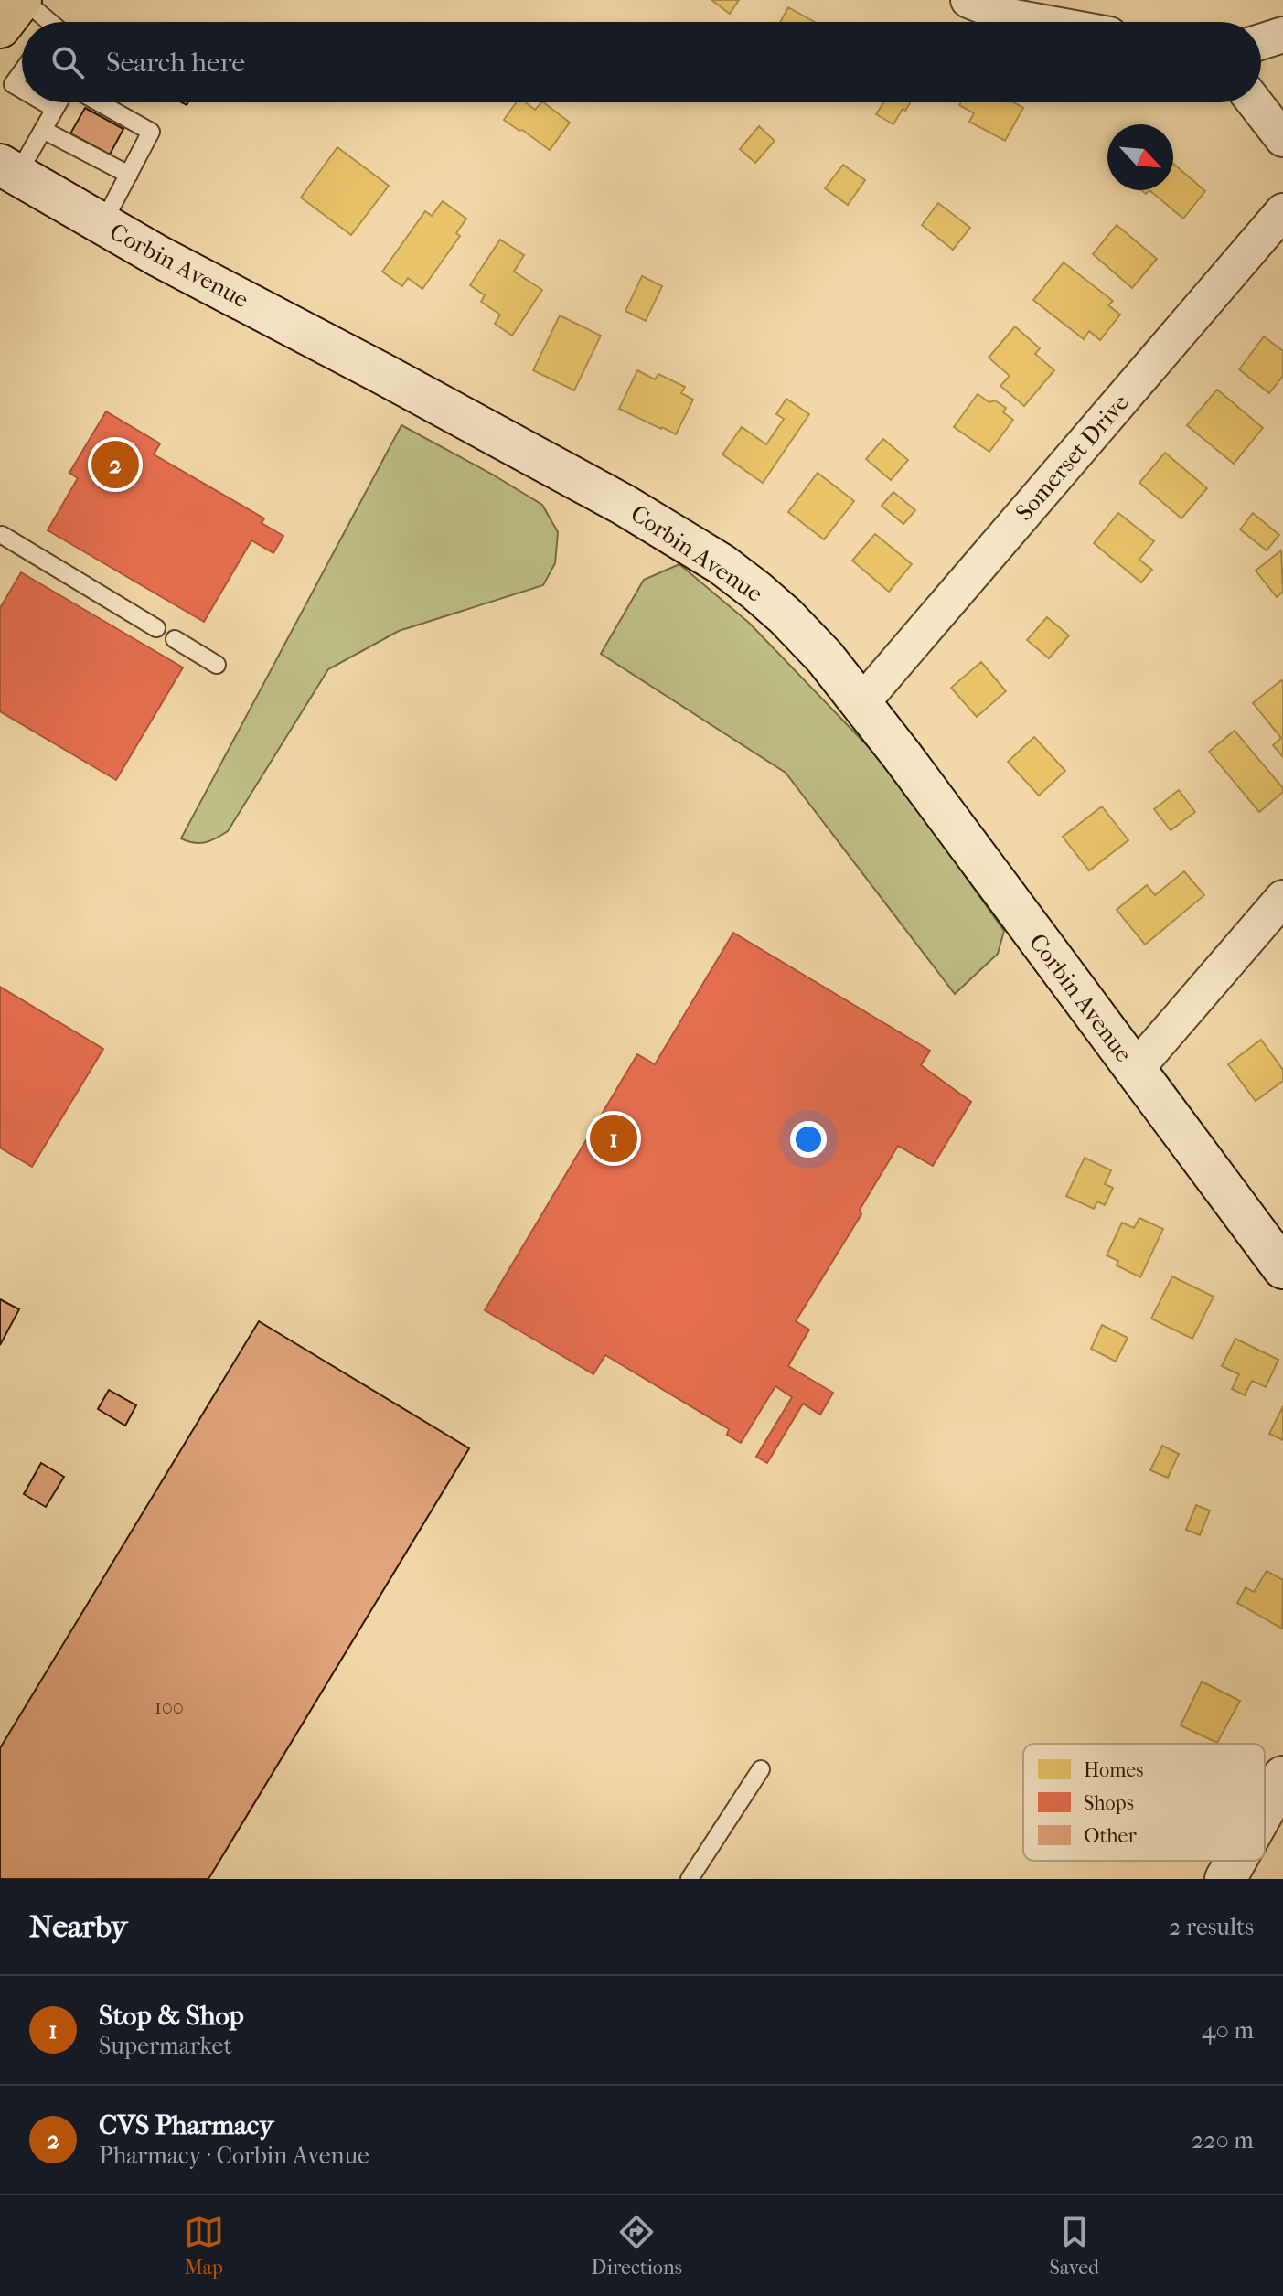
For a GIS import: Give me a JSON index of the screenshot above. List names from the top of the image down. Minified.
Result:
{"streets":{"main road":["Corbin Avenue"],"street":["Somerset Drive"]},"crossings":[["Corbin Avenue","Somerset Drive"]],"house_numbers":["100"],"legend":["Homes","Shops","Other"],"north":"bottom right","page":{"search":"Search here","pins":["2","1"],"heading":["Nearby","2 results"],"list":[{"mark":"1","name":"Stop & Shop","note":"Supermarket","value":"40 m"},{"mark":"2","name":"CVS Pharmacy","note":"Pharmacy · Corbin Avenue","value":"220 m"}],"nav":["Map","Directions","Saved"]}}
